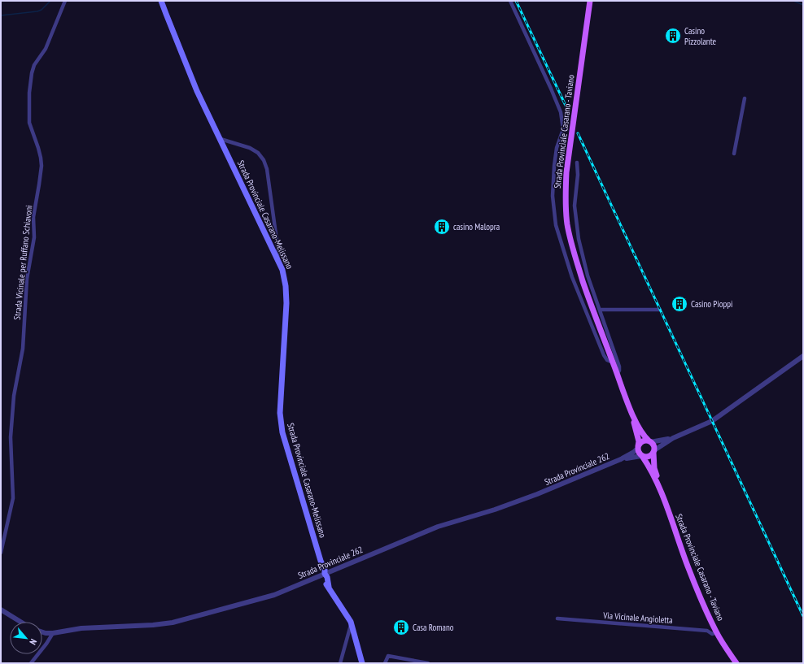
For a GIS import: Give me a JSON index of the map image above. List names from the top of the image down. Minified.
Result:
{"streets":{"main road":["Strada Provinciale Casarano - Taviano","Strada Provinciale Casarano-Melissano"],"street":["Strada Vicinale per Ruffano Schiavoni","Strada Provinciale 262","Via Vicinale Angioletta"]},"crossings":[["Strada Provinciale Casarano - Taviano","Via Vicinale Angioletta"],["Strada Provinciale Casarano-Melissano","Strada Provinciale 262"]],"places":{"building":["Casino Pizzolante","casino Malopra","Casino Pioppi","Casa Romano"]},"north":"bottom right"}
